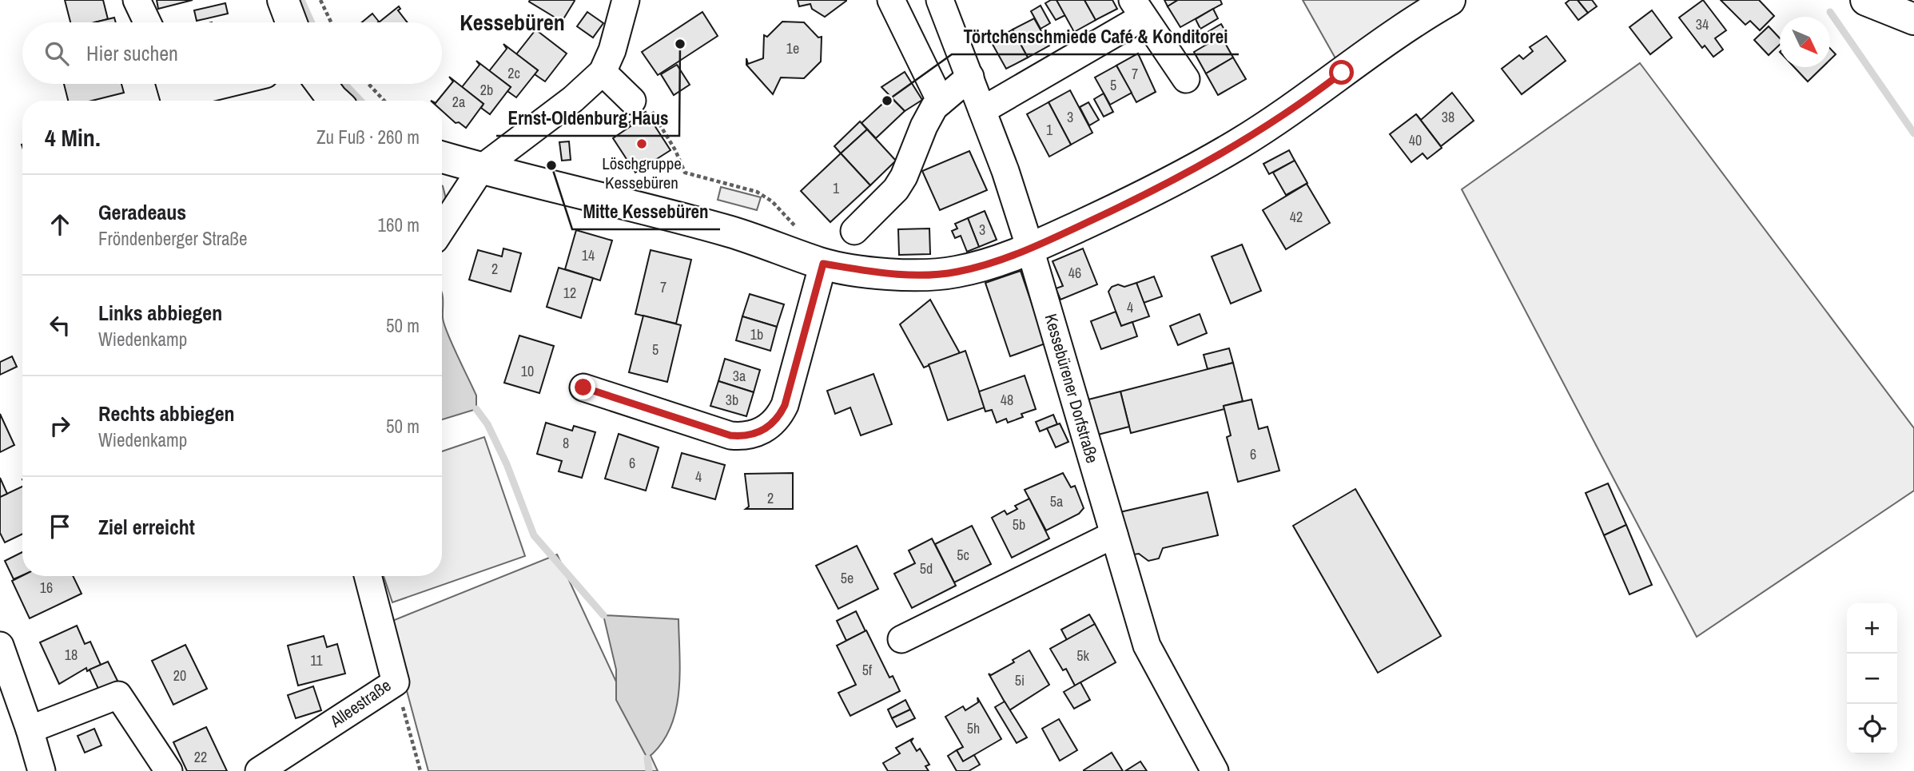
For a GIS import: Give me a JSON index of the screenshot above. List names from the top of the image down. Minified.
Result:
{"streets":{"street":["Kessebürener Dorfstraße","Alleestraße"]},"districts":["Kessebüren"],"places":["Ernst-Oldenburg Haus","Törtchenschmiede Café & Konditorei","Löschgruppe Kessebüren","Mitte Kessebüren"],"house_numbers":["34","1e","2c","7","5","2b","2a","3","38","1","40","1","42","3","14","2","46","7","12","4","1b","5","10","3a","3b","48","8","6","6","4","2","5a","5b","5c","5d","5e","16","18","5k","11","5f","20","5i","5h","22"],"north":"bottom right","page":{"search":"Hier suchen","heading":["4 Min.","Zu Fuß · 260 m"],"list":[["Geradeaus","Fröndenberger Straße","160 m"],["Links abbiegen","Wiedenkamp","50 m"],["Rechts abbiegen","Wiedenkamp","50 m"],"Ziel erreicht"],"map_buttons":["+","−"]}}
